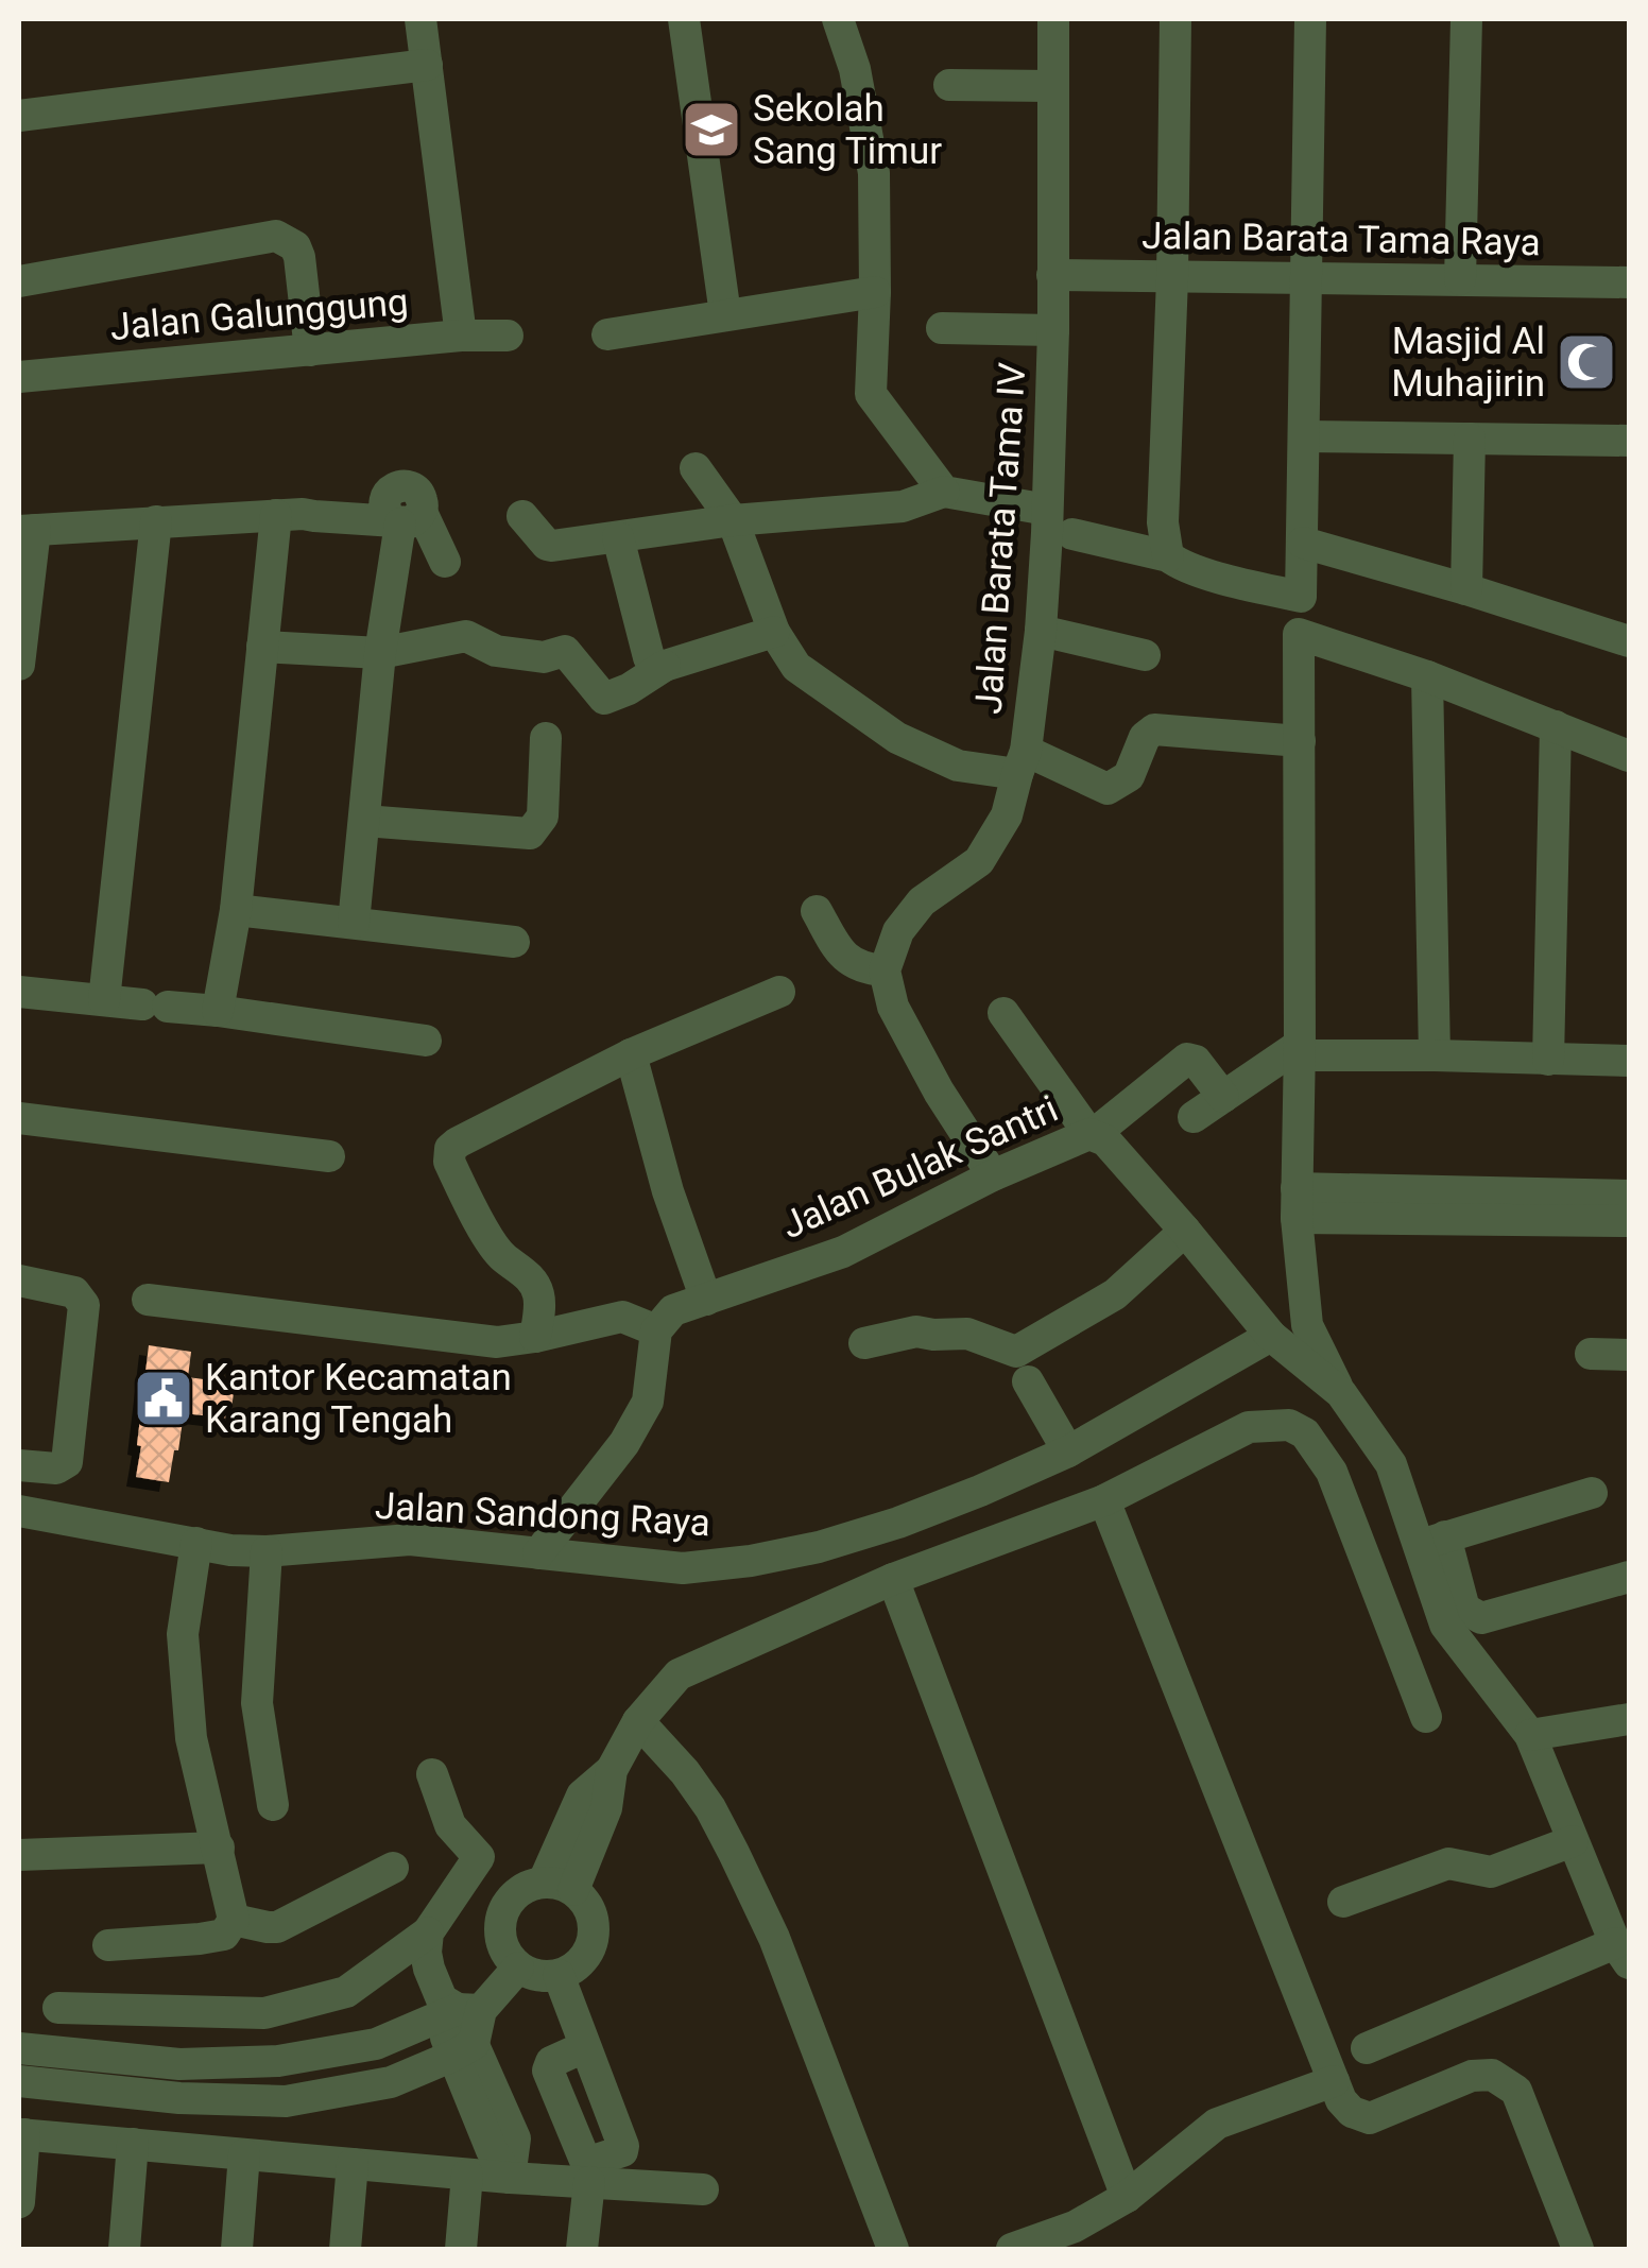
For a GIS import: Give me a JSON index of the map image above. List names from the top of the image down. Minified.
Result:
{"streets":{"street":["Jalan Barata Tama Raya","Jalan Galunggung","Jalan Barata Tama IV","Jalan Bulak Santri","Jalan Sandong Raya"]},"crossings":[["Jalan Barata Tama Raya","Jalan Barata Tama IV"],["Jalan Bulak Santri","Jalan Sandong Raya"]],"places":{"school or university":["Sekolah Sang Timur"],"mosque":["Masjid Al Muhajirin"],"public building":["Kantor Kecamatan Karang Tengah"]}}
